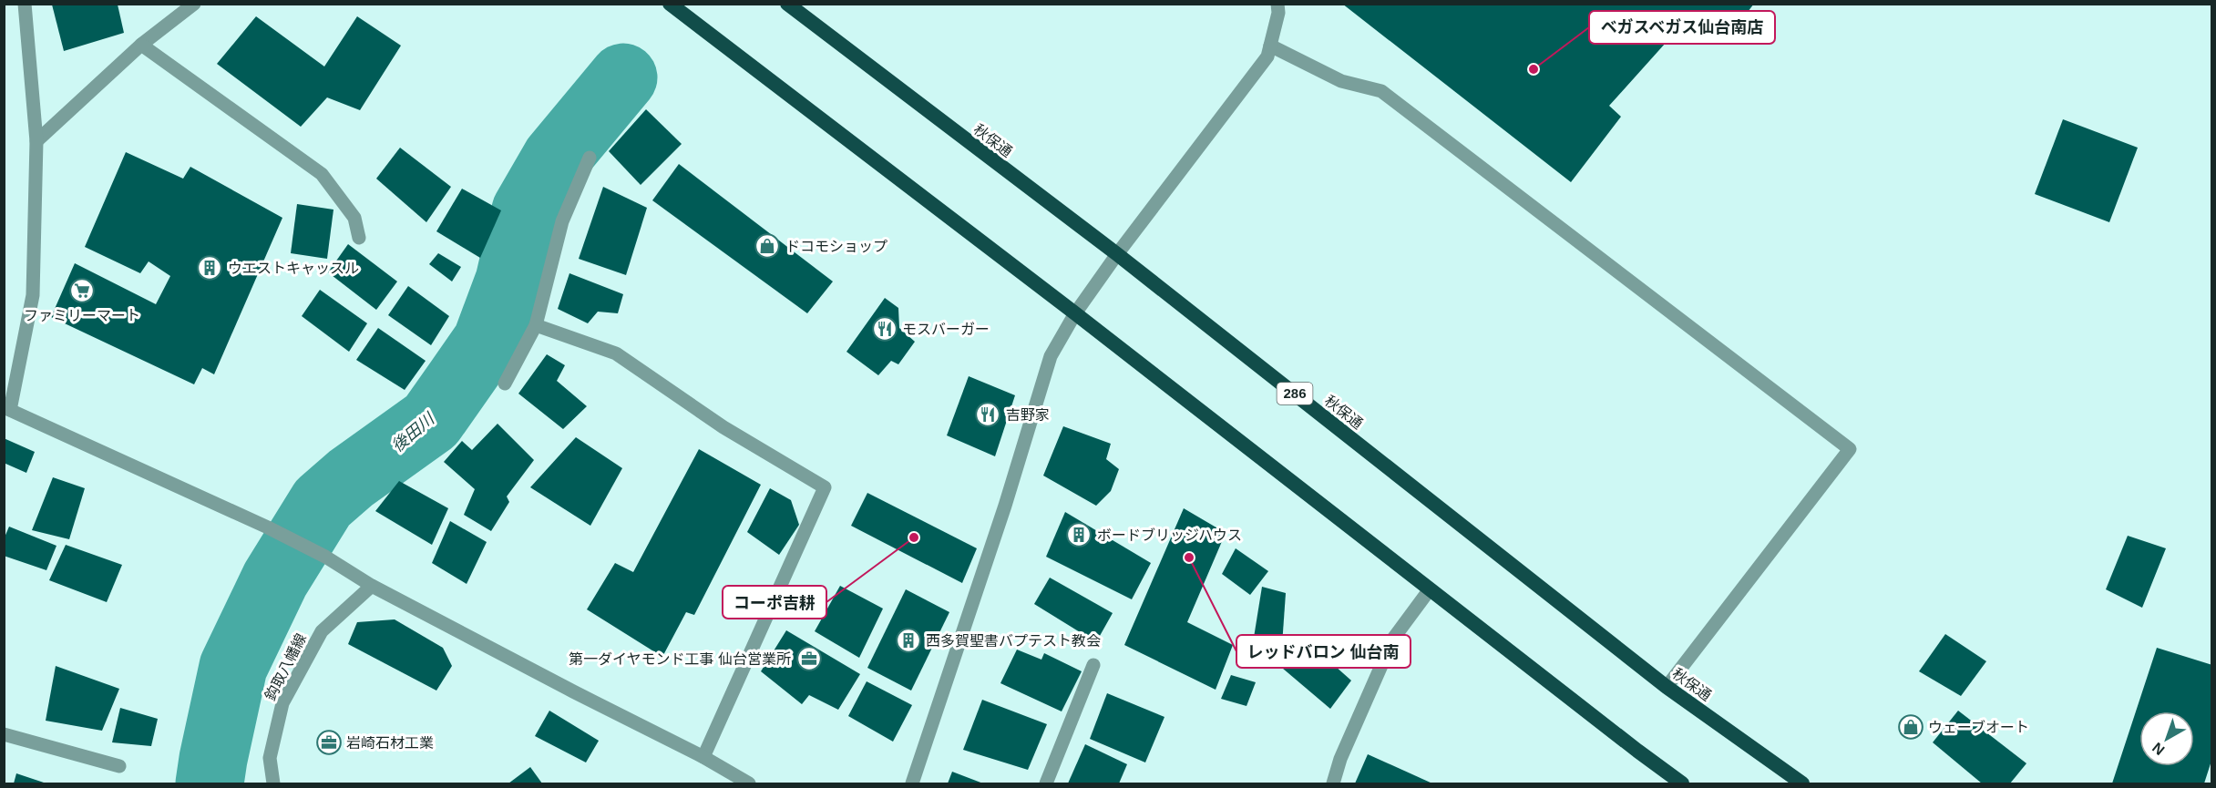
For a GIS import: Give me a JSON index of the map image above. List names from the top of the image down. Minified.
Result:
{"streets":{"highway":["秋保通","286"],"street":["鈎取八幡線"]},"water":["後田川"],"places":{"other":["ベガスベガス仙台南店","コーポ吉耕","レッドバロン 仙台南"],"shop":["ドコモショップ","ウェーブオート"],"building":["ウエストキャッスル","ボードブリッジハウス","西多賀聖書バプテスト教会"],"supermarket":["ファミリーマート"],"restaurant":["モスバーガー","吉野家"],"office":["第一ダイヤモンド工事 仙台営業所","岩崎石材工業"]},"north":"bottom left"}
